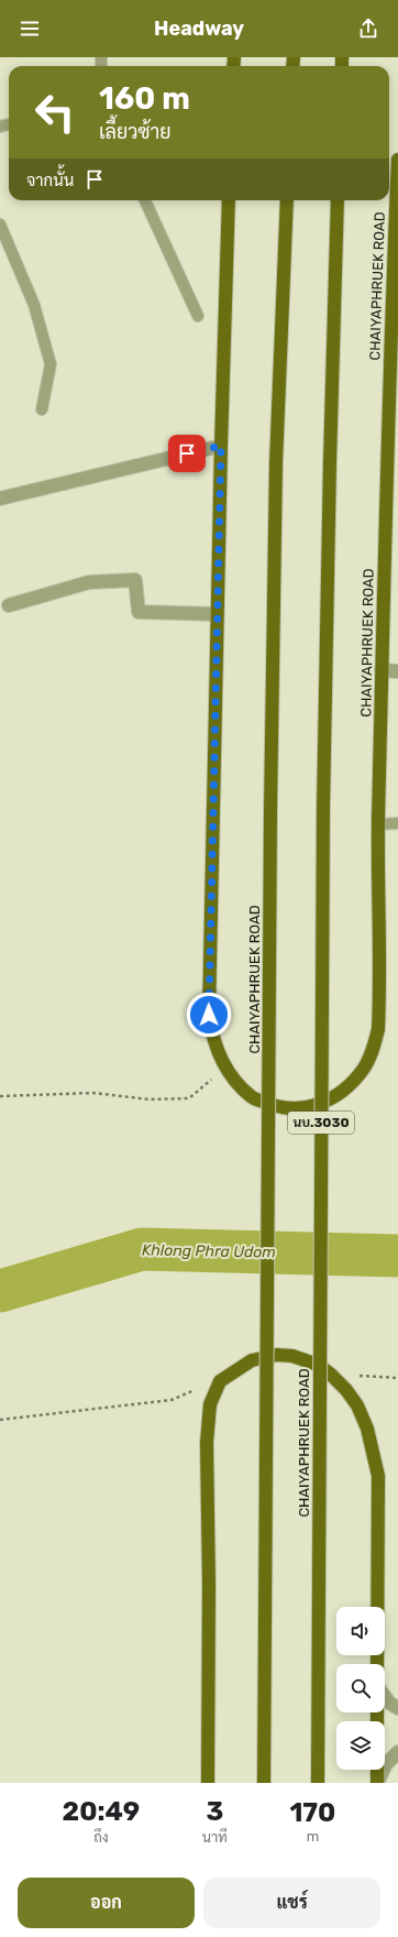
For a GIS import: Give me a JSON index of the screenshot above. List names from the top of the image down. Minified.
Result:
{"streets":{"main road":["CHAIYAPHRUEK ROAD","นบ.3030"]},"water":["Khlong Phra Udom"],"page":{"header":"Headway","turn":["160 m","เลี้ยวซ้าย"],"then":"จากนั้น","eta":["20:49","ถึง","3","นาที","170","m"],"buttons":["ออก","แชร์"]}}
